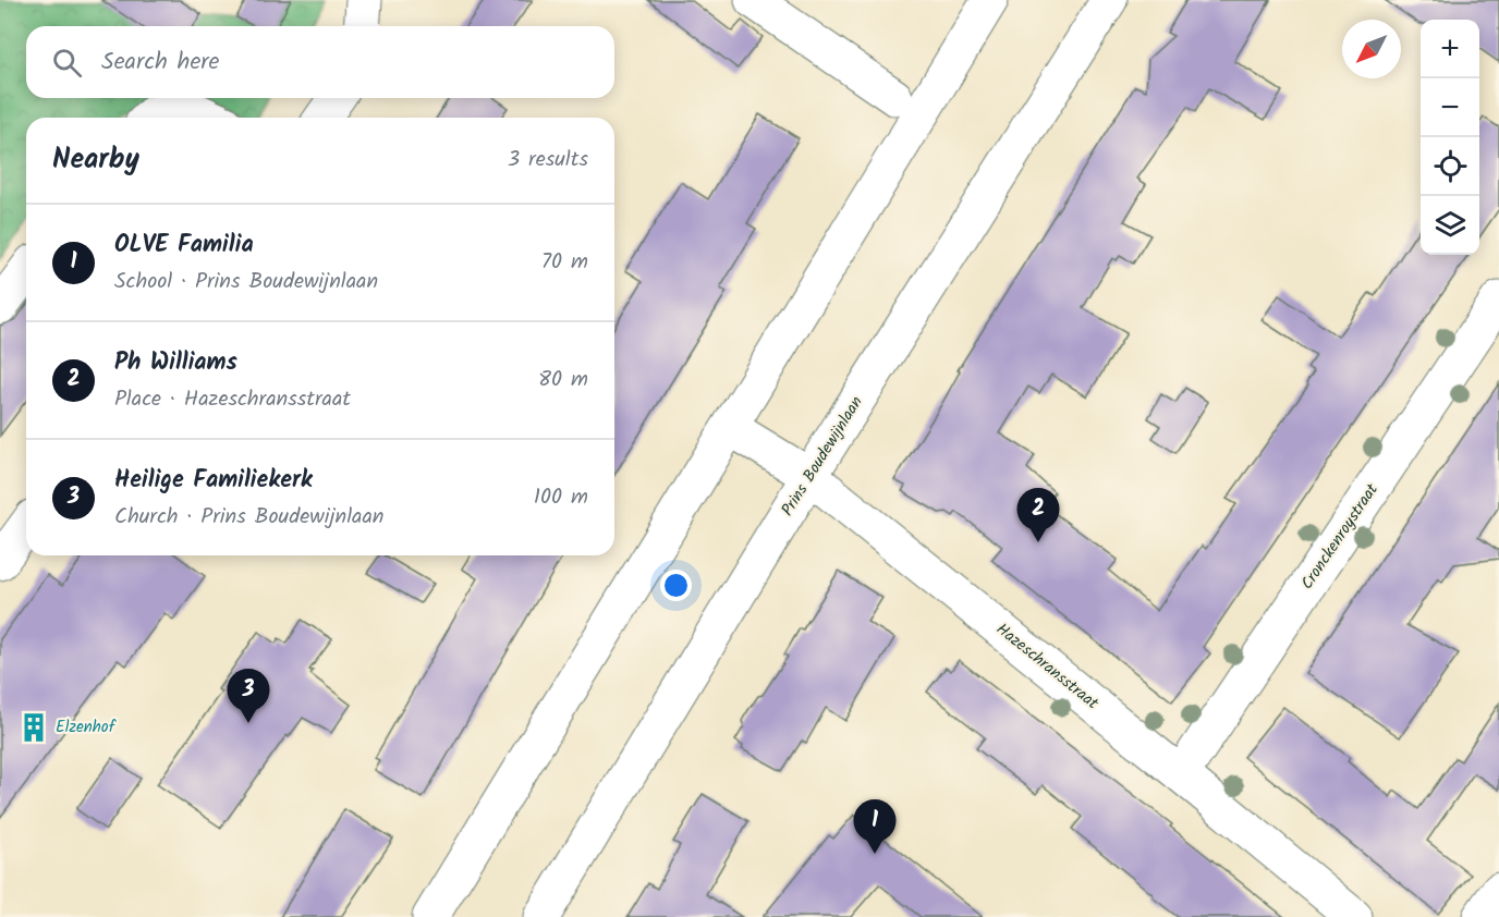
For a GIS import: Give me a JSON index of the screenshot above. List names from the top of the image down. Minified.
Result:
{"streets":{"main road":["Prins Boudewijnlaan","Cronckenroystraat","Hazeschransstraat"]},"crossings":[["Prins Boudewijnlaan","Hazeschransstraat"],["Cronckenroystraat","Hazeschransstraat"]],"places":{"building":["Elzenhof"]},"north":"bottom left","page":{"map_buttons":["+","−"],"search":"Search here","heading":["Nearby","3 results"],"list":[{"mark":"1","name":"OLVE Familia","note":"School · Prins Boudewijnlaan","value":"70 m"},{"mark":"2","name":"Ph Williams","note":"Place · Hazeschransstraat","value":"80 m"},{"mark":"3","name":"Heilige Familiekerk","note":"Church · Prins Boudewijnlaan","value":"100 m"}],"pins":["2","3","1"]}}
